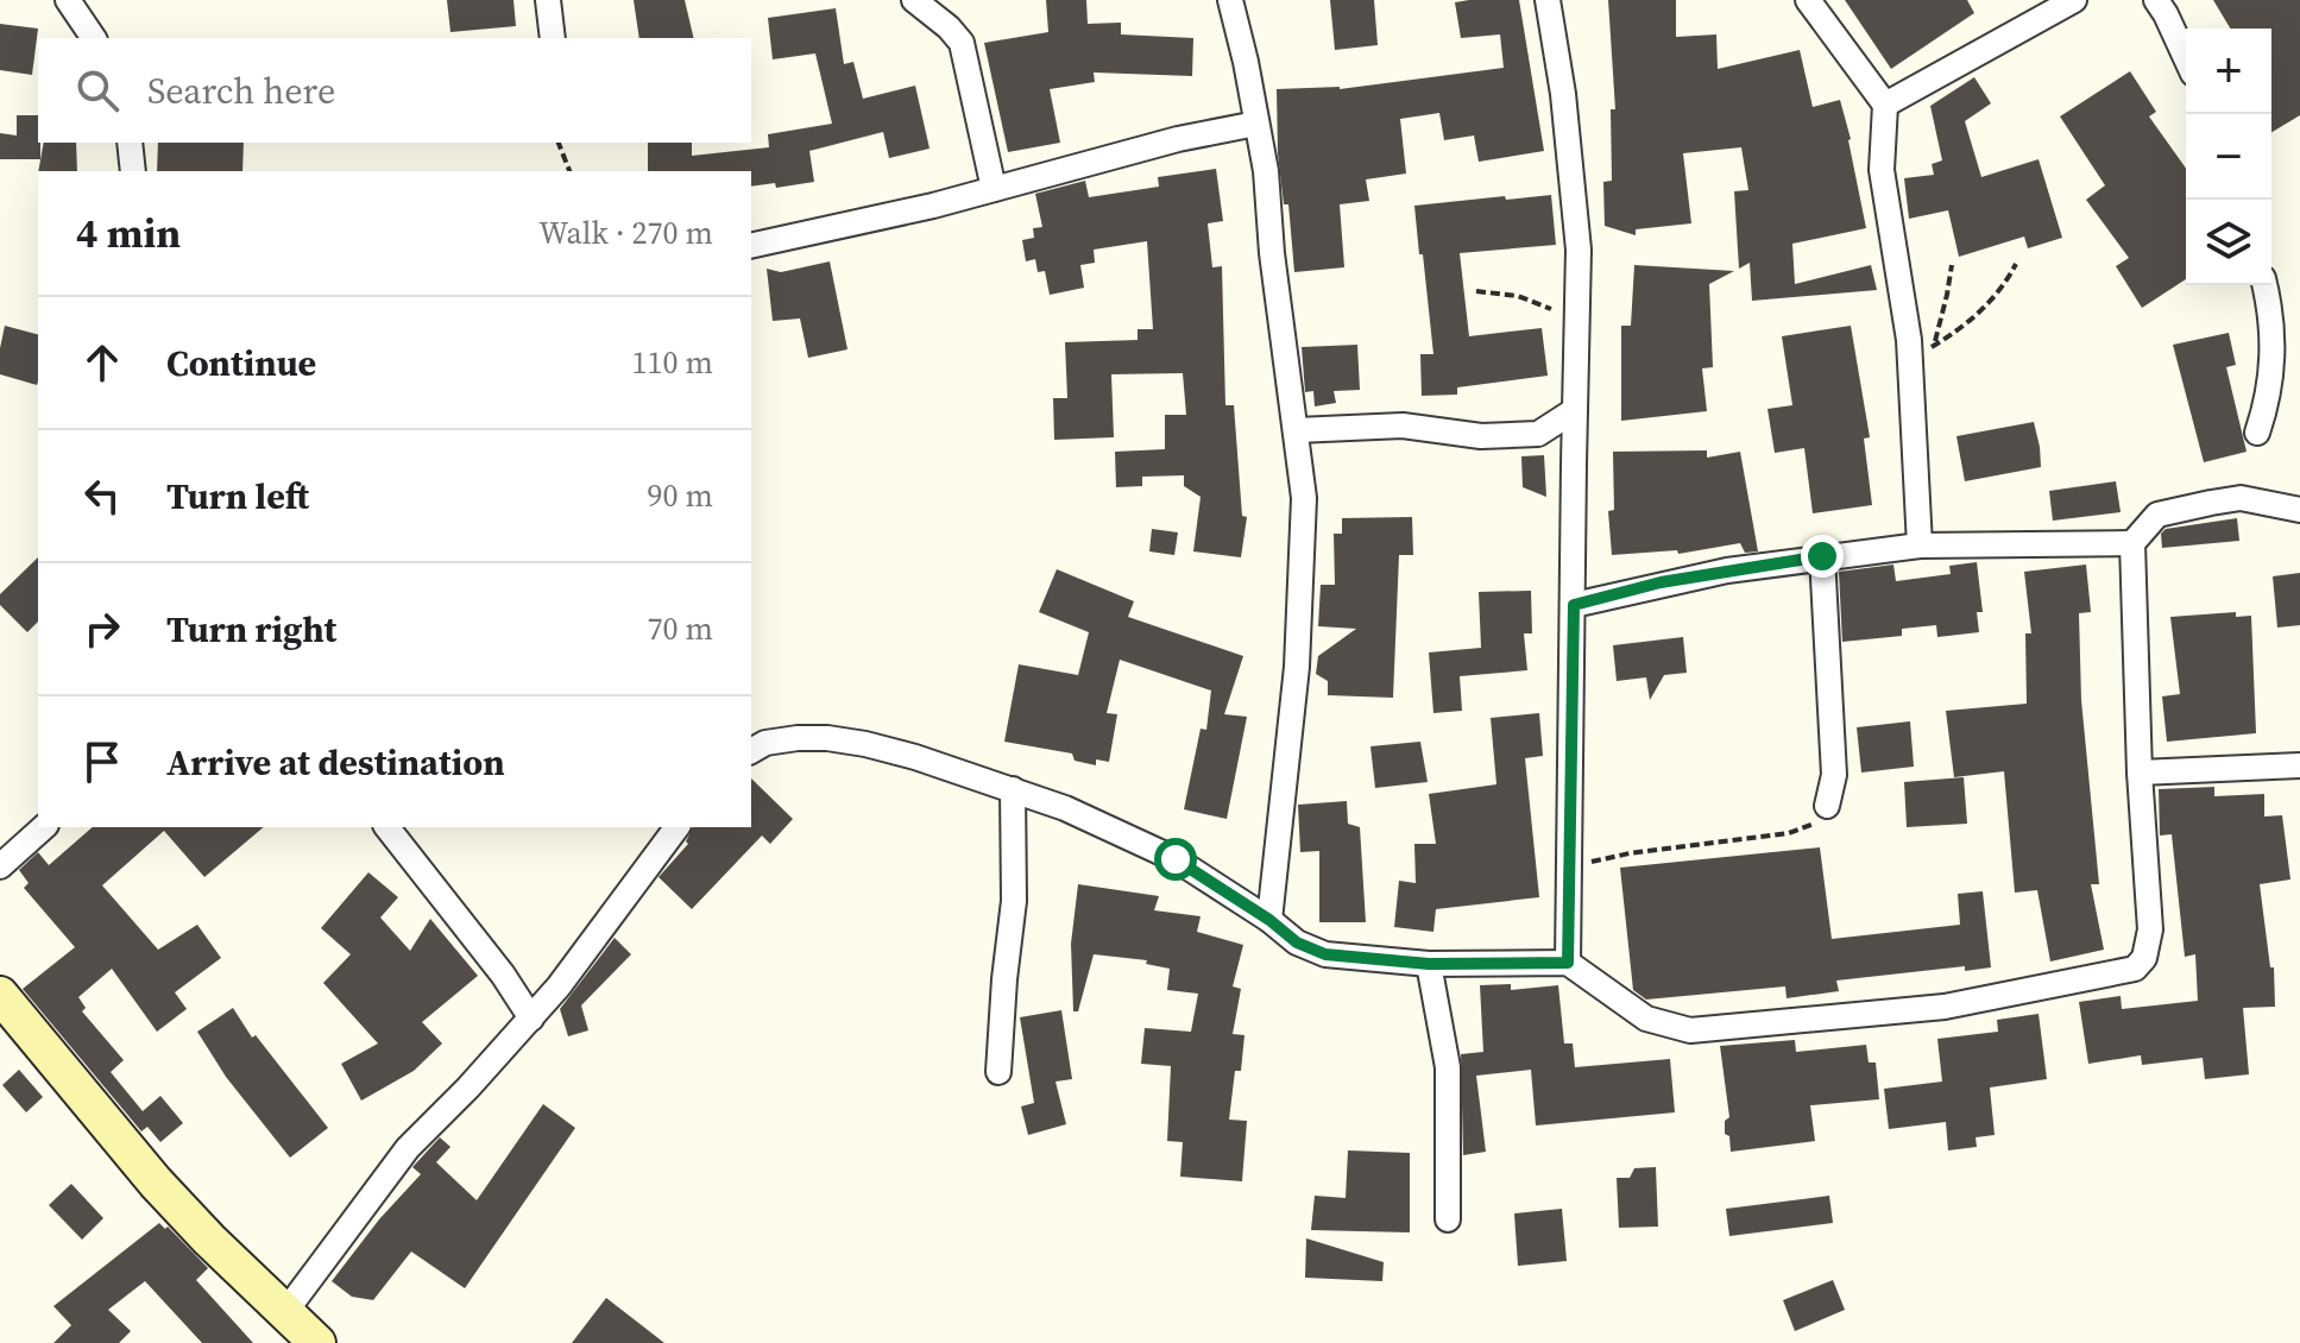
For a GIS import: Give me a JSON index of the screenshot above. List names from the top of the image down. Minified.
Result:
{"page":{"map_buttons":["+","−"],"search":"Search here","heading":["4 min","Walk · 270 m"],"list":[["Continue","110 m"],["Turn left","90 m"],["Turn right","70 m"],"Arrive at destination"]}}
